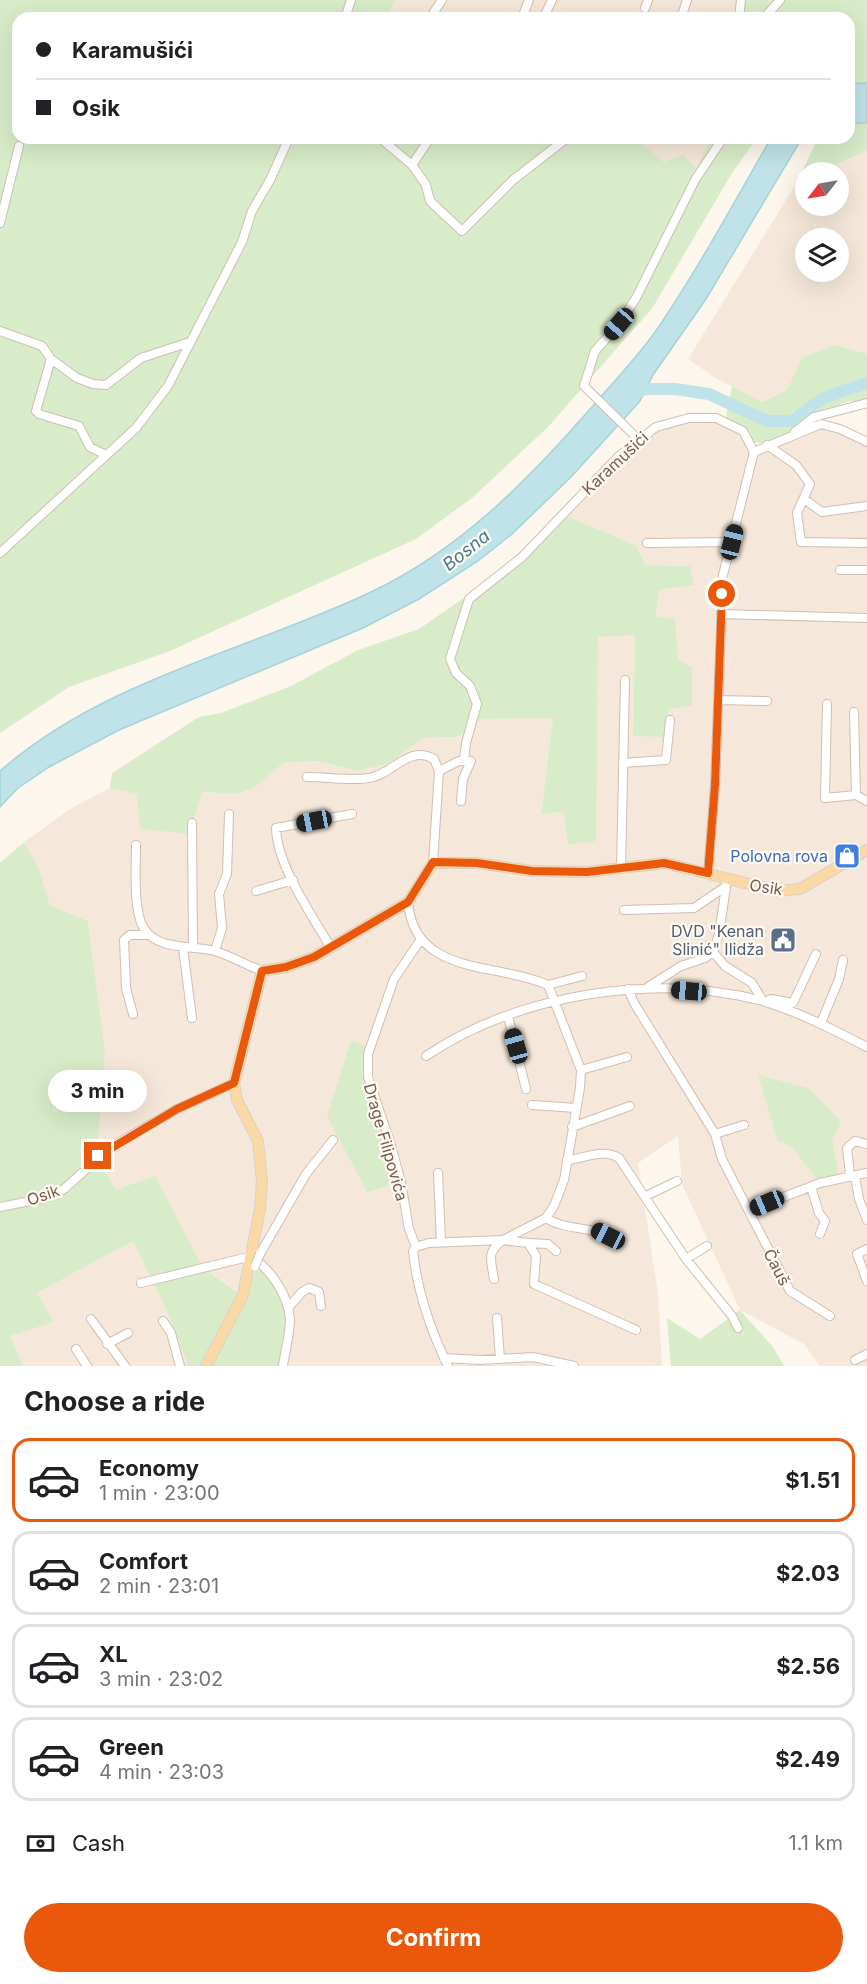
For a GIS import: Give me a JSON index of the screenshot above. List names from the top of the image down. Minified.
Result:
{"streets":{"main road":["Osik"],"street":["Karamušići","Drage Filipovića","Čauš"]},"water":["Bosna"],"places":{"shop":["Polovna rova"],"public building":["DVD \"Kenan Slinić\" Ilidža"]},"north":"bottom left","page":{"banner":["Karamušići","Osik"],"bubble":"3 min","heading":"Choose a ride","list":[{"name":"Economy","note":"1 min · 23:00","value":"$1.51"},{"name":"Comfort","note":"2 min · 23:01","value":"$2.03"},{"name":"XL","note":"3 min · 23:02","value":"$2.56"},{"name":"Green","note":"4 min · 23:03","value":"$2.49"}],"pay":["Cash","1.1 km"],"buttons":"Confirm"}}
